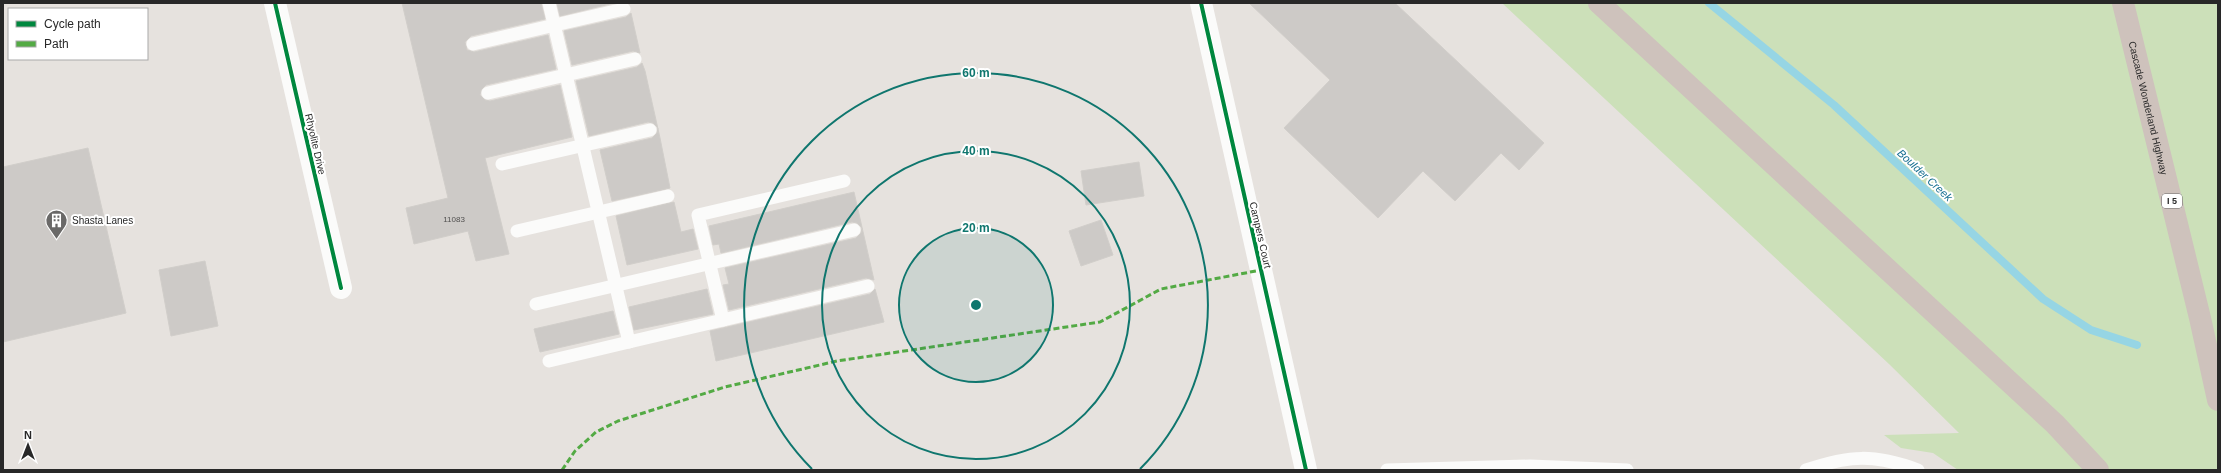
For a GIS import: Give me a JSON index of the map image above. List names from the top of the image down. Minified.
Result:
{"streets":{"highway":["Cascade Wonderland Highway","I 5"],"street":["Rhyolite Drive","Campers Court"]},"water":["Boulder Creek"],"places":{"building":["Shasta Lanes"]},"house_numbers":["11083"],"legend":["Cycle path","Path"],"north":"top","rings":["60 m","40 m","20 m"]}
